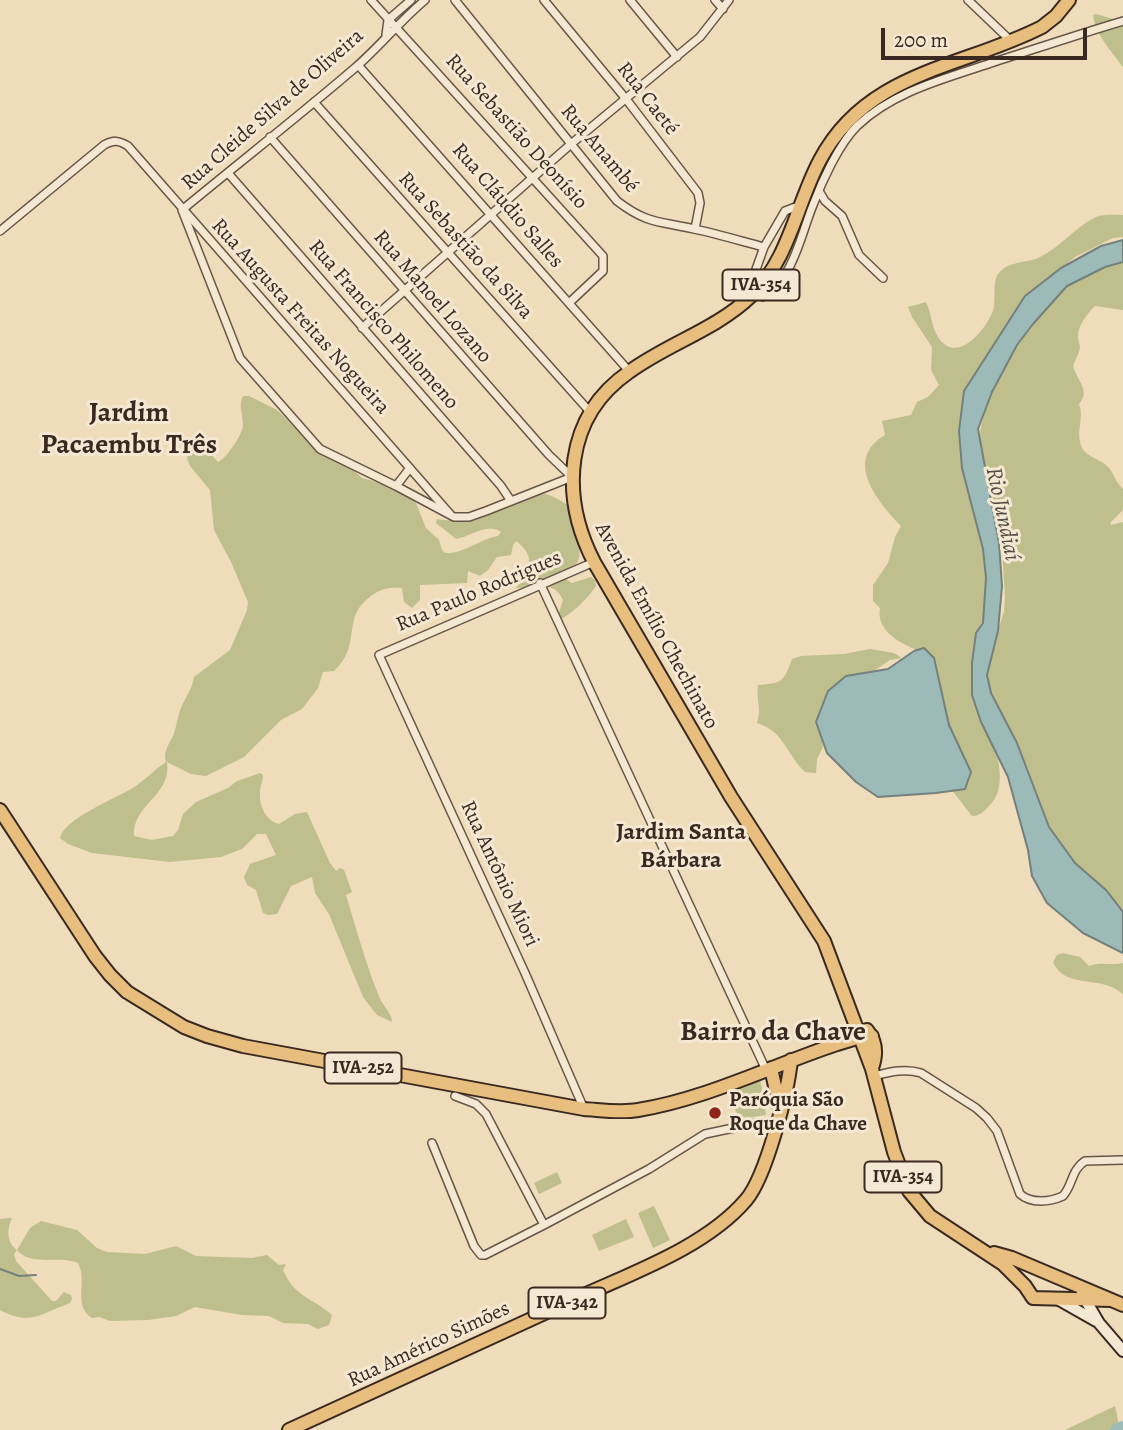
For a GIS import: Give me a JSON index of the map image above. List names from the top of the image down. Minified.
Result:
{"streets":{"main road":["IVA-354","Avenida Emílio Chechinato","IVA-252","IVA-342","Rua Américo Simões"],"street":["Rua Caeté","Rua Cleide Silva de Oliveira","Rua Sebastião Deonísio","Rua Anambé","Rua Cláudio Salles","Rua Sebastião da Silva","Rua Manoel Lozano","Rua Augusta Freitas Nogueira","Rua Francisco Philomeno","Rua Paulo Rodrigues","Rua Antônio Miori"]},"crossings":[["Rua Caeté","Rua Anambé"],["Rua Cleide Silva de Oliveira","Rua Sebastião Deonísio"],["Rua Cleide Silva de Oliveira","Rua Cláudio Salles"],["Rua Cleide Silva de Oliveira","Rua Sebastião da Silva"],["Rua Cleide Silva de Oliveira","Rua Manoel Lozano"],["Rua Cleide Silva de Oliveira","Rua Augusta Freitas Nogueira"],["Rua Cleide Silva de Oliveira","Rua Francisco Philomeno"],["Rua Sebastião Deonísio","Rua Cláudio Salles"],["Rua Cláudio Salles","Avenida Emílio Chechinato"],["Rua Sebastião da Silva","Avenida Emílio Chechinato"],["Rua Manoel Lozano","Avenida Emílio Chechinato"],["Rua Paulo Rodrigues","Avenida Emílio Chechinato"],["Rua Paulo Rodrigues","Rua Antônio Miori"],["Avenida Emílio Chechinato","IVA-252"],["Rua Antônio Miori","IVA-252"],["IVA-252","Rua Américo Simões"]],"districts":["Jardim Pacaembu Três","Jardim Santa Bárbara","Bairro da Chave"],"water":["Rio Jundiaí"],"places":["Paróquia São Roque da Chave"],"scale_bar":"200 m"}
